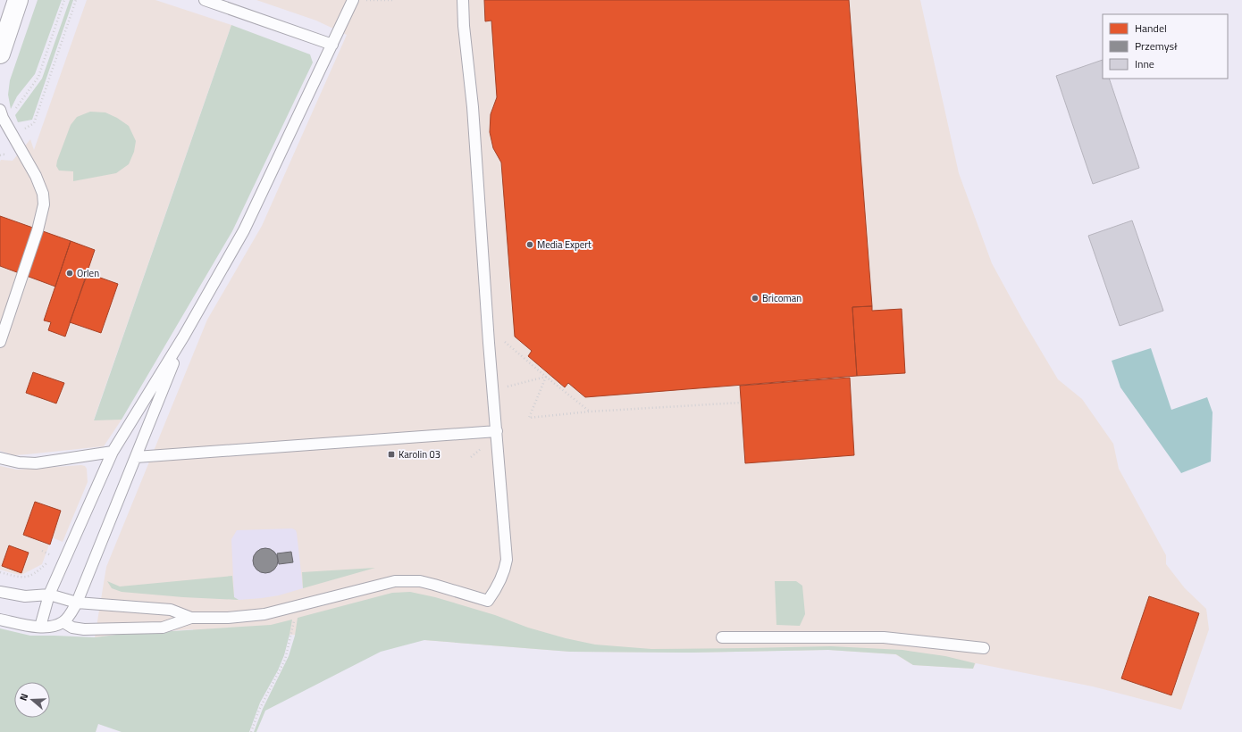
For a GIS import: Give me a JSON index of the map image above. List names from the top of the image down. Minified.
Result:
{"places":{"other":["Media Expert","Orlen","Bricoman"],"transit":["Karolin 03"]},"legend":["Handel","Przemysł","Inne"],"north":"left"}
